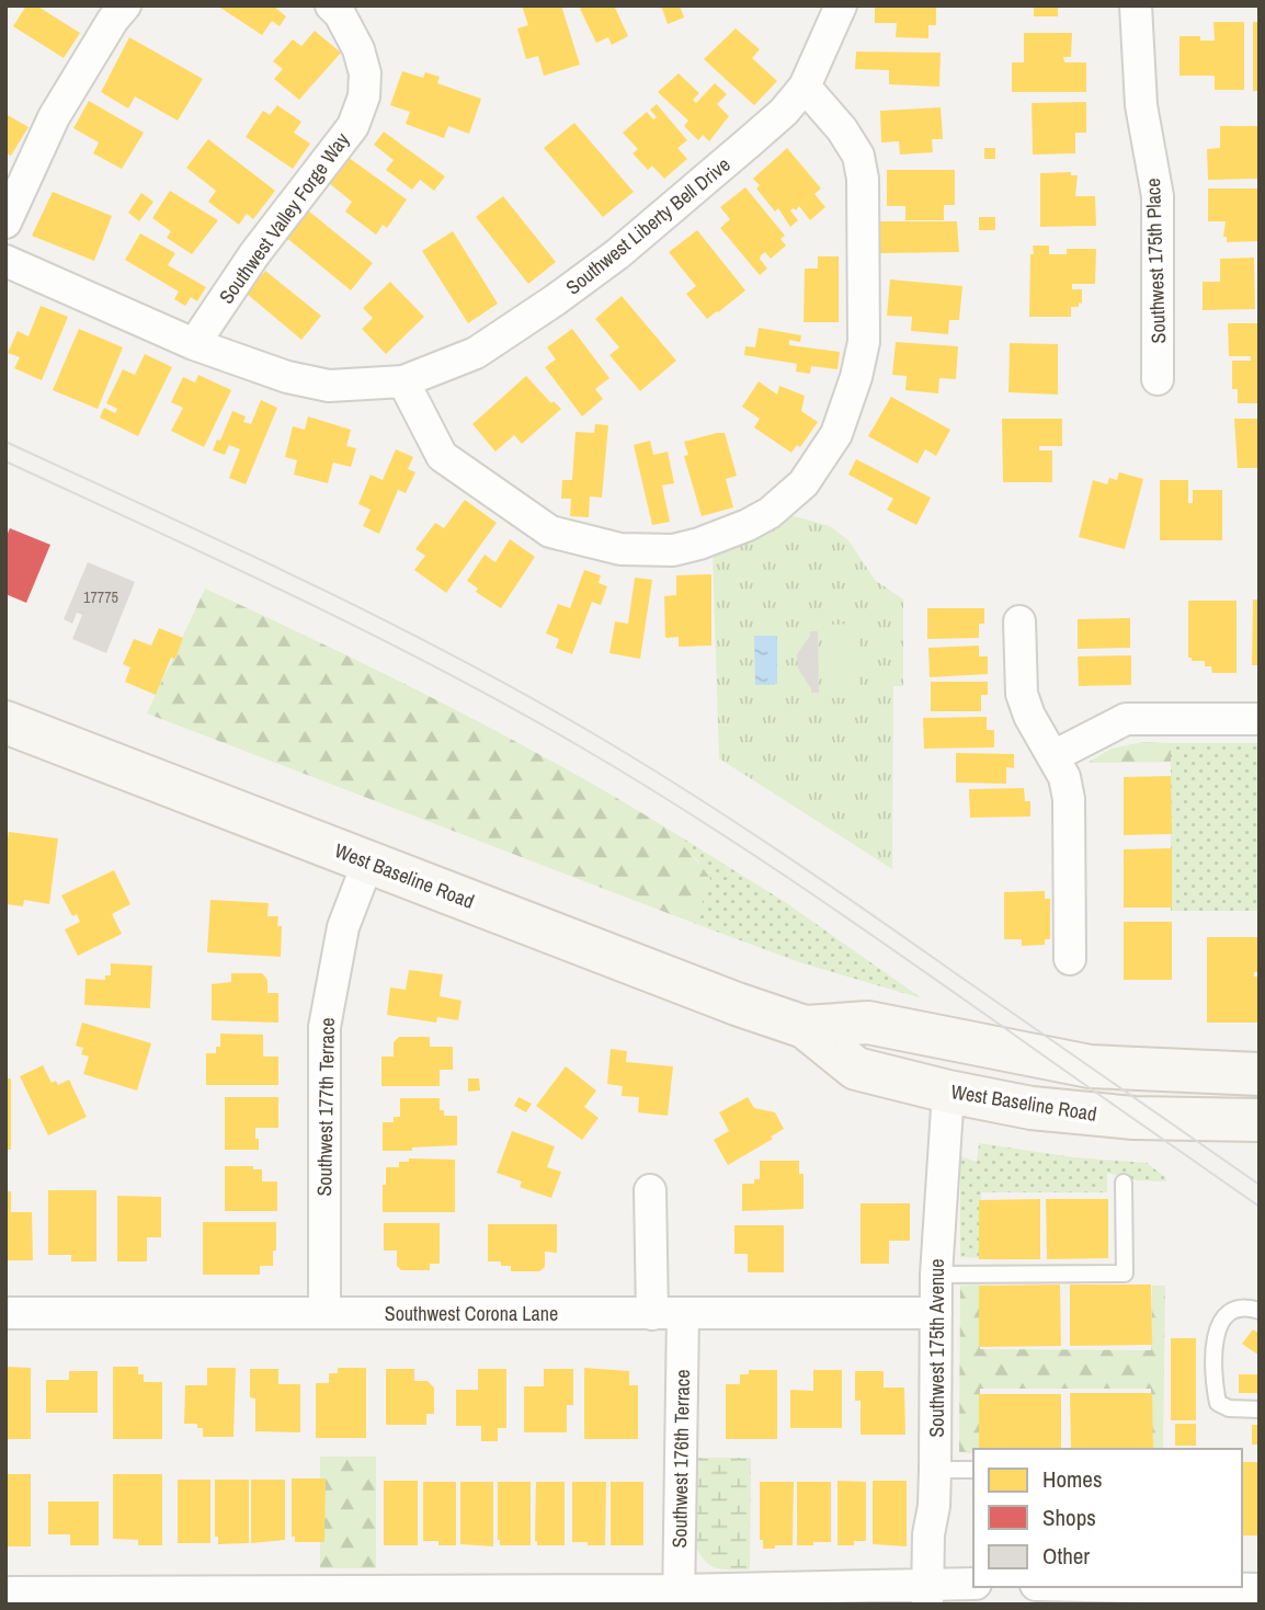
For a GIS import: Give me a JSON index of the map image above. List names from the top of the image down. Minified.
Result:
{"streets":{"main road":["West Baseline Road"],"street":["Southwest Valley Forge Way","Southwest Liberty Bell Drive","Southwest 175th Place","Southwest 177th Terrace","Southwest Corona Lane","Southwest 175th Avenue","Southwest 176th Terrace"]},"crossings":[["Southwest Valley Forge Way","Southwest Liberty Bell Drive"],["West Baseline Road","Southwest 177th Terrace"],["West Baseline Road","Southwest 175th Avenue"],["Southwest 177th Terrace","Southwest Corona Lane"],["Southwest Corona Lane","Southwest 175th Avenue"],["Southwest Corona Lane","Southwest 176th Terrace"]],"house_numbers":["17775"],"legend":["Homes","Shops","Other"]}
